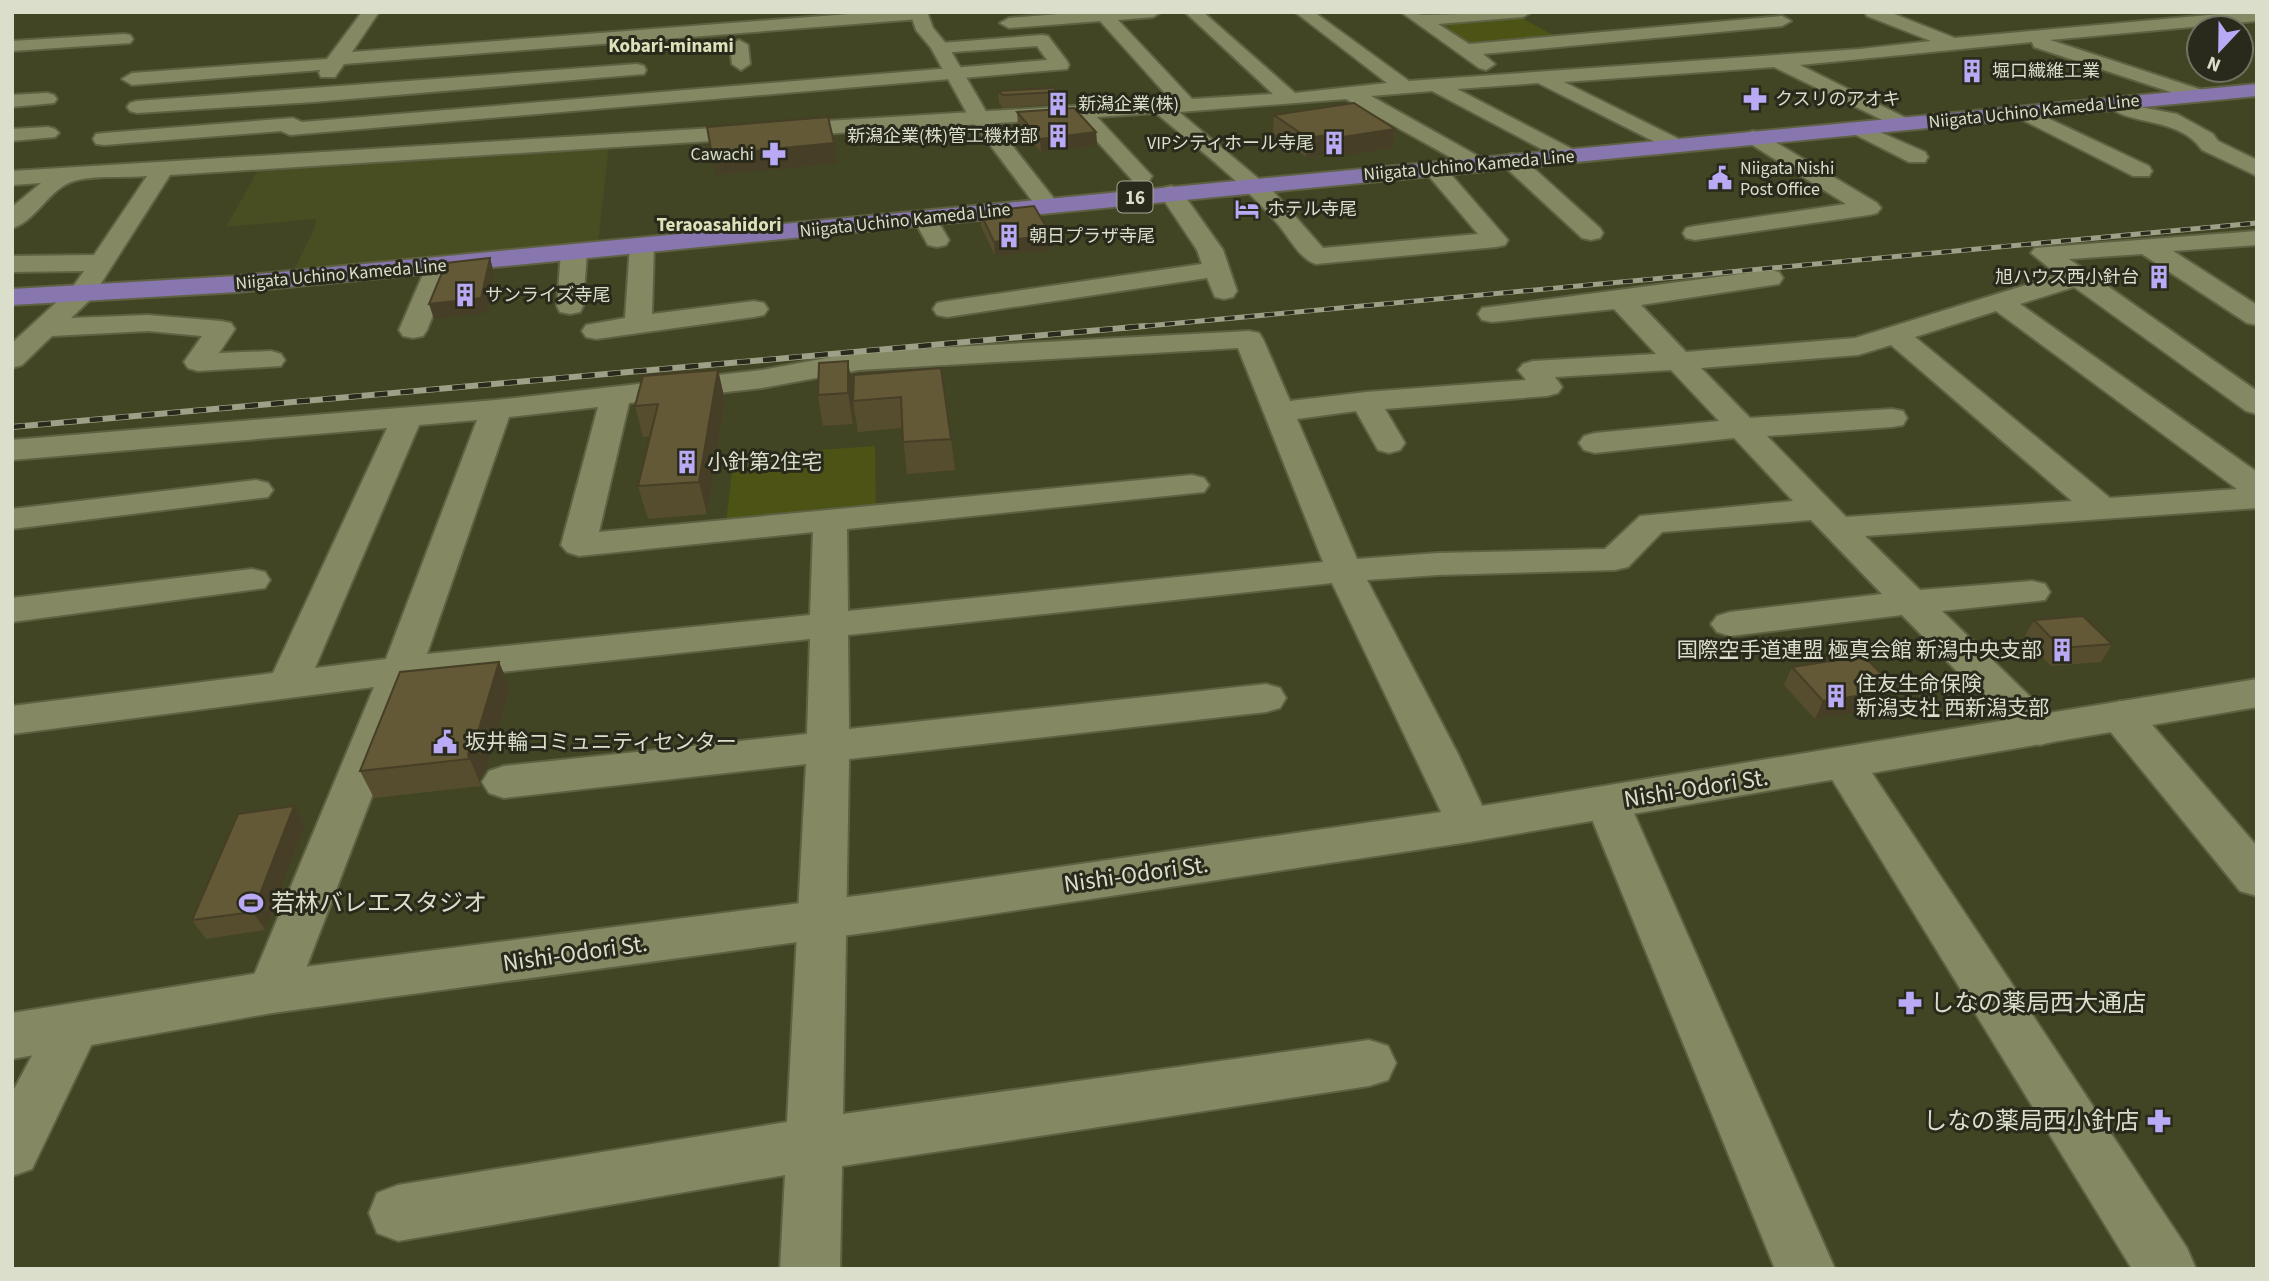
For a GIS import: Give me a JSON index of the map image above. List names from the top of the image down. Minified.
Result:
{"streets":{"main road":["Niigata Uchino Kameda Line","16"],"street":["Nishi-Odori St."]},"districts":["Kobari-minami","Teraoasahidori"],"places":{"building":["堀口繊維工業","新潟企業(株)","新潟企業(株)管工機材部","VIPシティホール寺尾","朝日プラザ寺尾","旭ハウス西小針台","サンライズ寺尾","小針第2住宅","国際空手道連盟 極真会館 新潟中央支部","住友生命保険 新潟支社 西新潟支部"],"pharmacy":["クスリのアオキ","Cawachi","しなの薬局西大通店","しなの薬局西小針店"],"public building":["Niigata Nishi Post Office","坂井輪コミュニティセンター"],"hotel":["ホテル寺尾"],"sports":["若林バレエスタジオ"]},"north":"bottom"}
